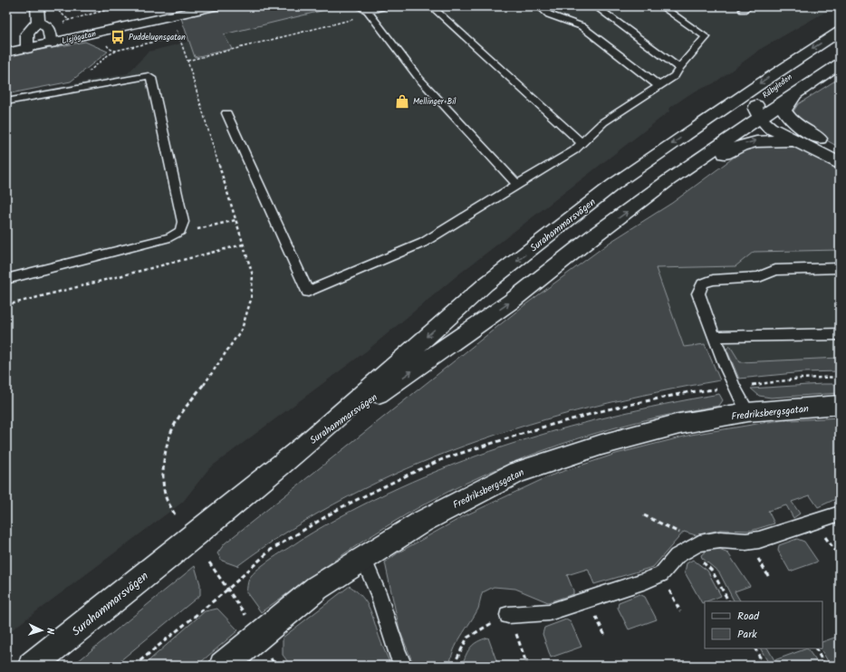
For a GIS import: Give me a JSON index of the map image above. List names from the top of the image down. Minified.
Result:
{"streets":{"main road":["Lisjögatan","Råbyleden","Surahammarsvägen","Fredriksbergsgatan"]},"crossings":[["Råbyleden","Surahammarsvägen"]],"places":{"bus stop":["Puddelugnsgatan"],"shop":["Mellinger Bil"]},"legend":["Road","Park"],"north":"right"}
